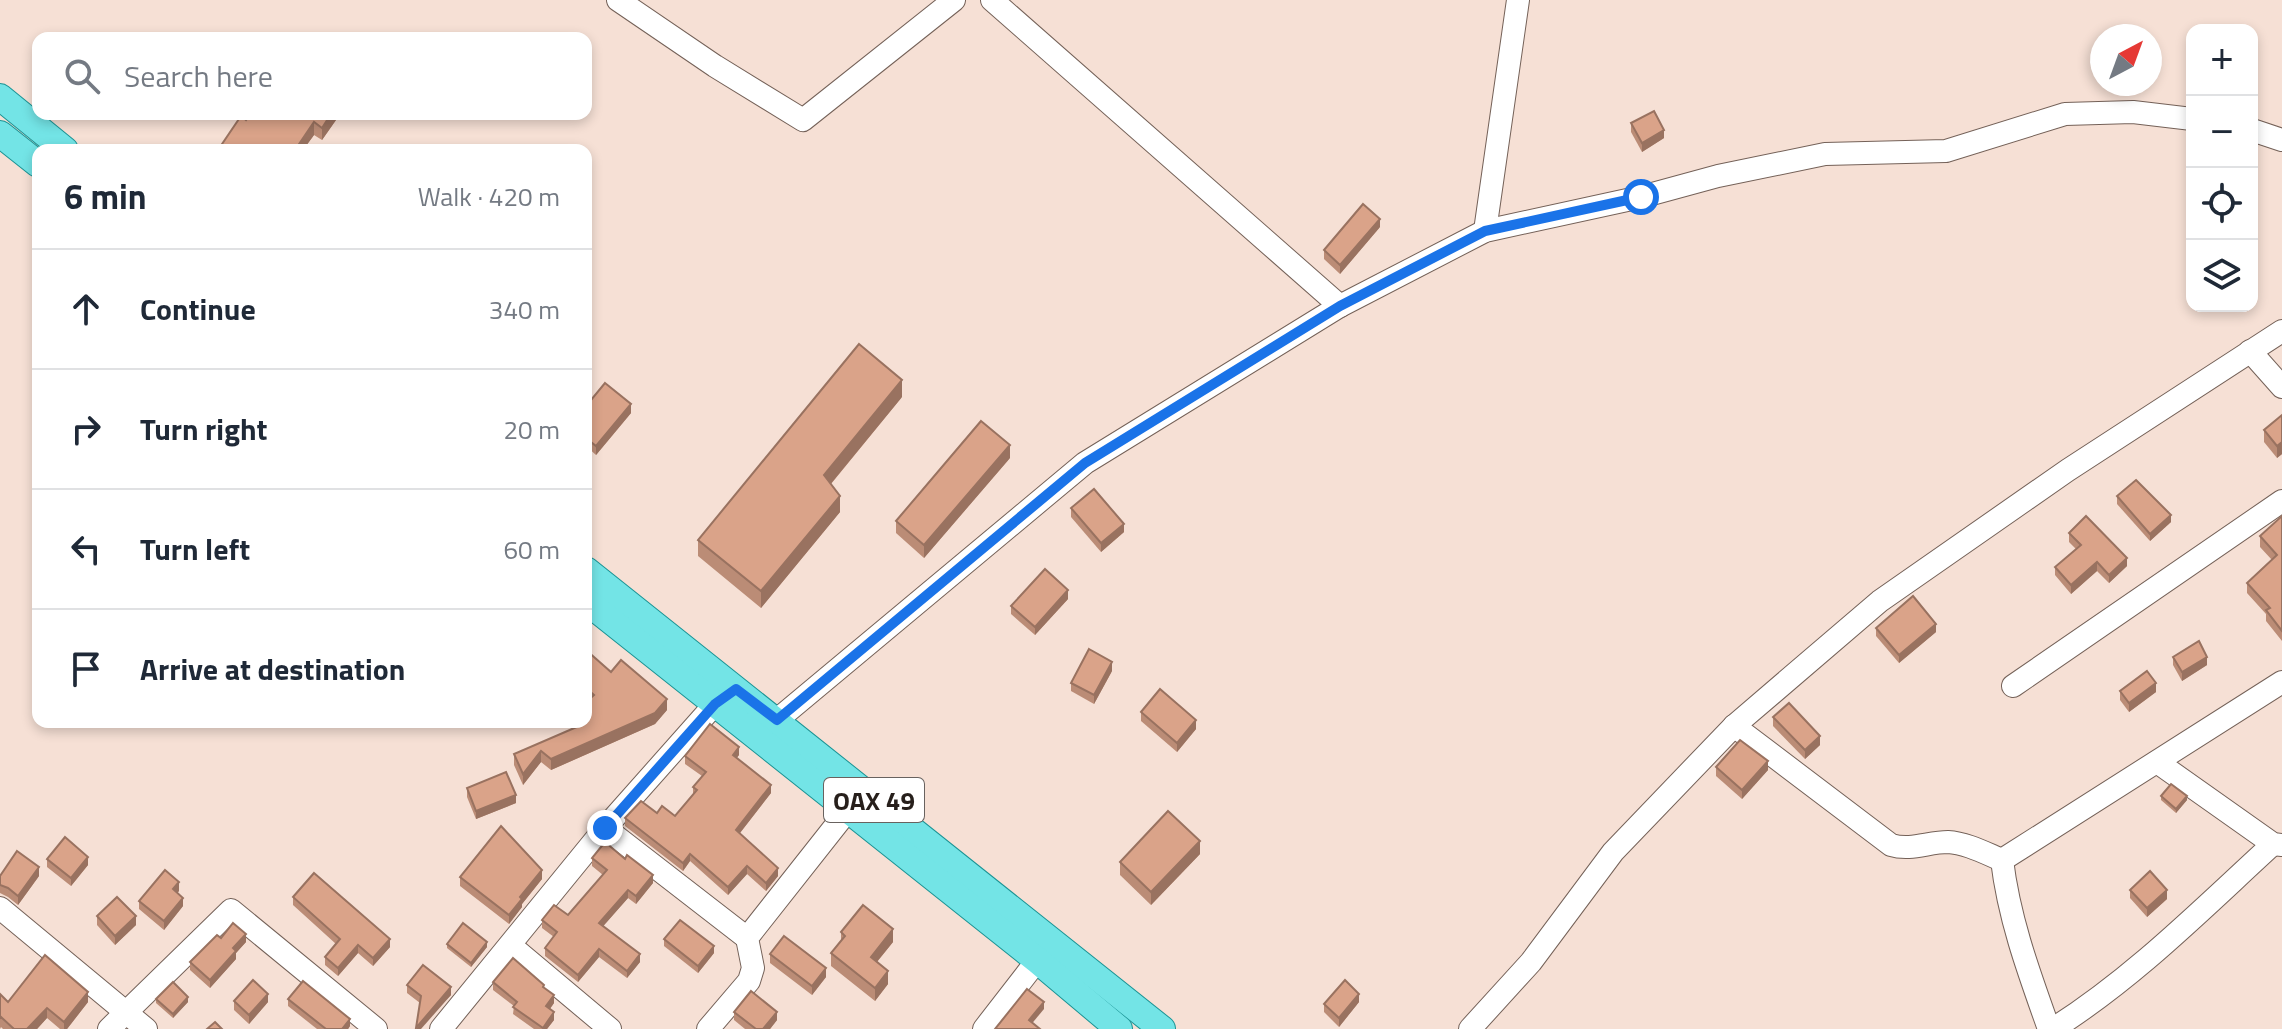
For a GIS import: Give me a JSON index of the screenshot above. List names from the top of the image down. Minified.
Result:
{"streets":{"main road":["OAX 49"]},"north":"top right","page":{"map_buttons":["+","−"],"search":"Search here","heading":["6 min","Walk · 420 m"],"list":[["Continue","340 m"],["Turn right","20 m"],["Turn left","60 m"],"Arrive at destination"]}}
